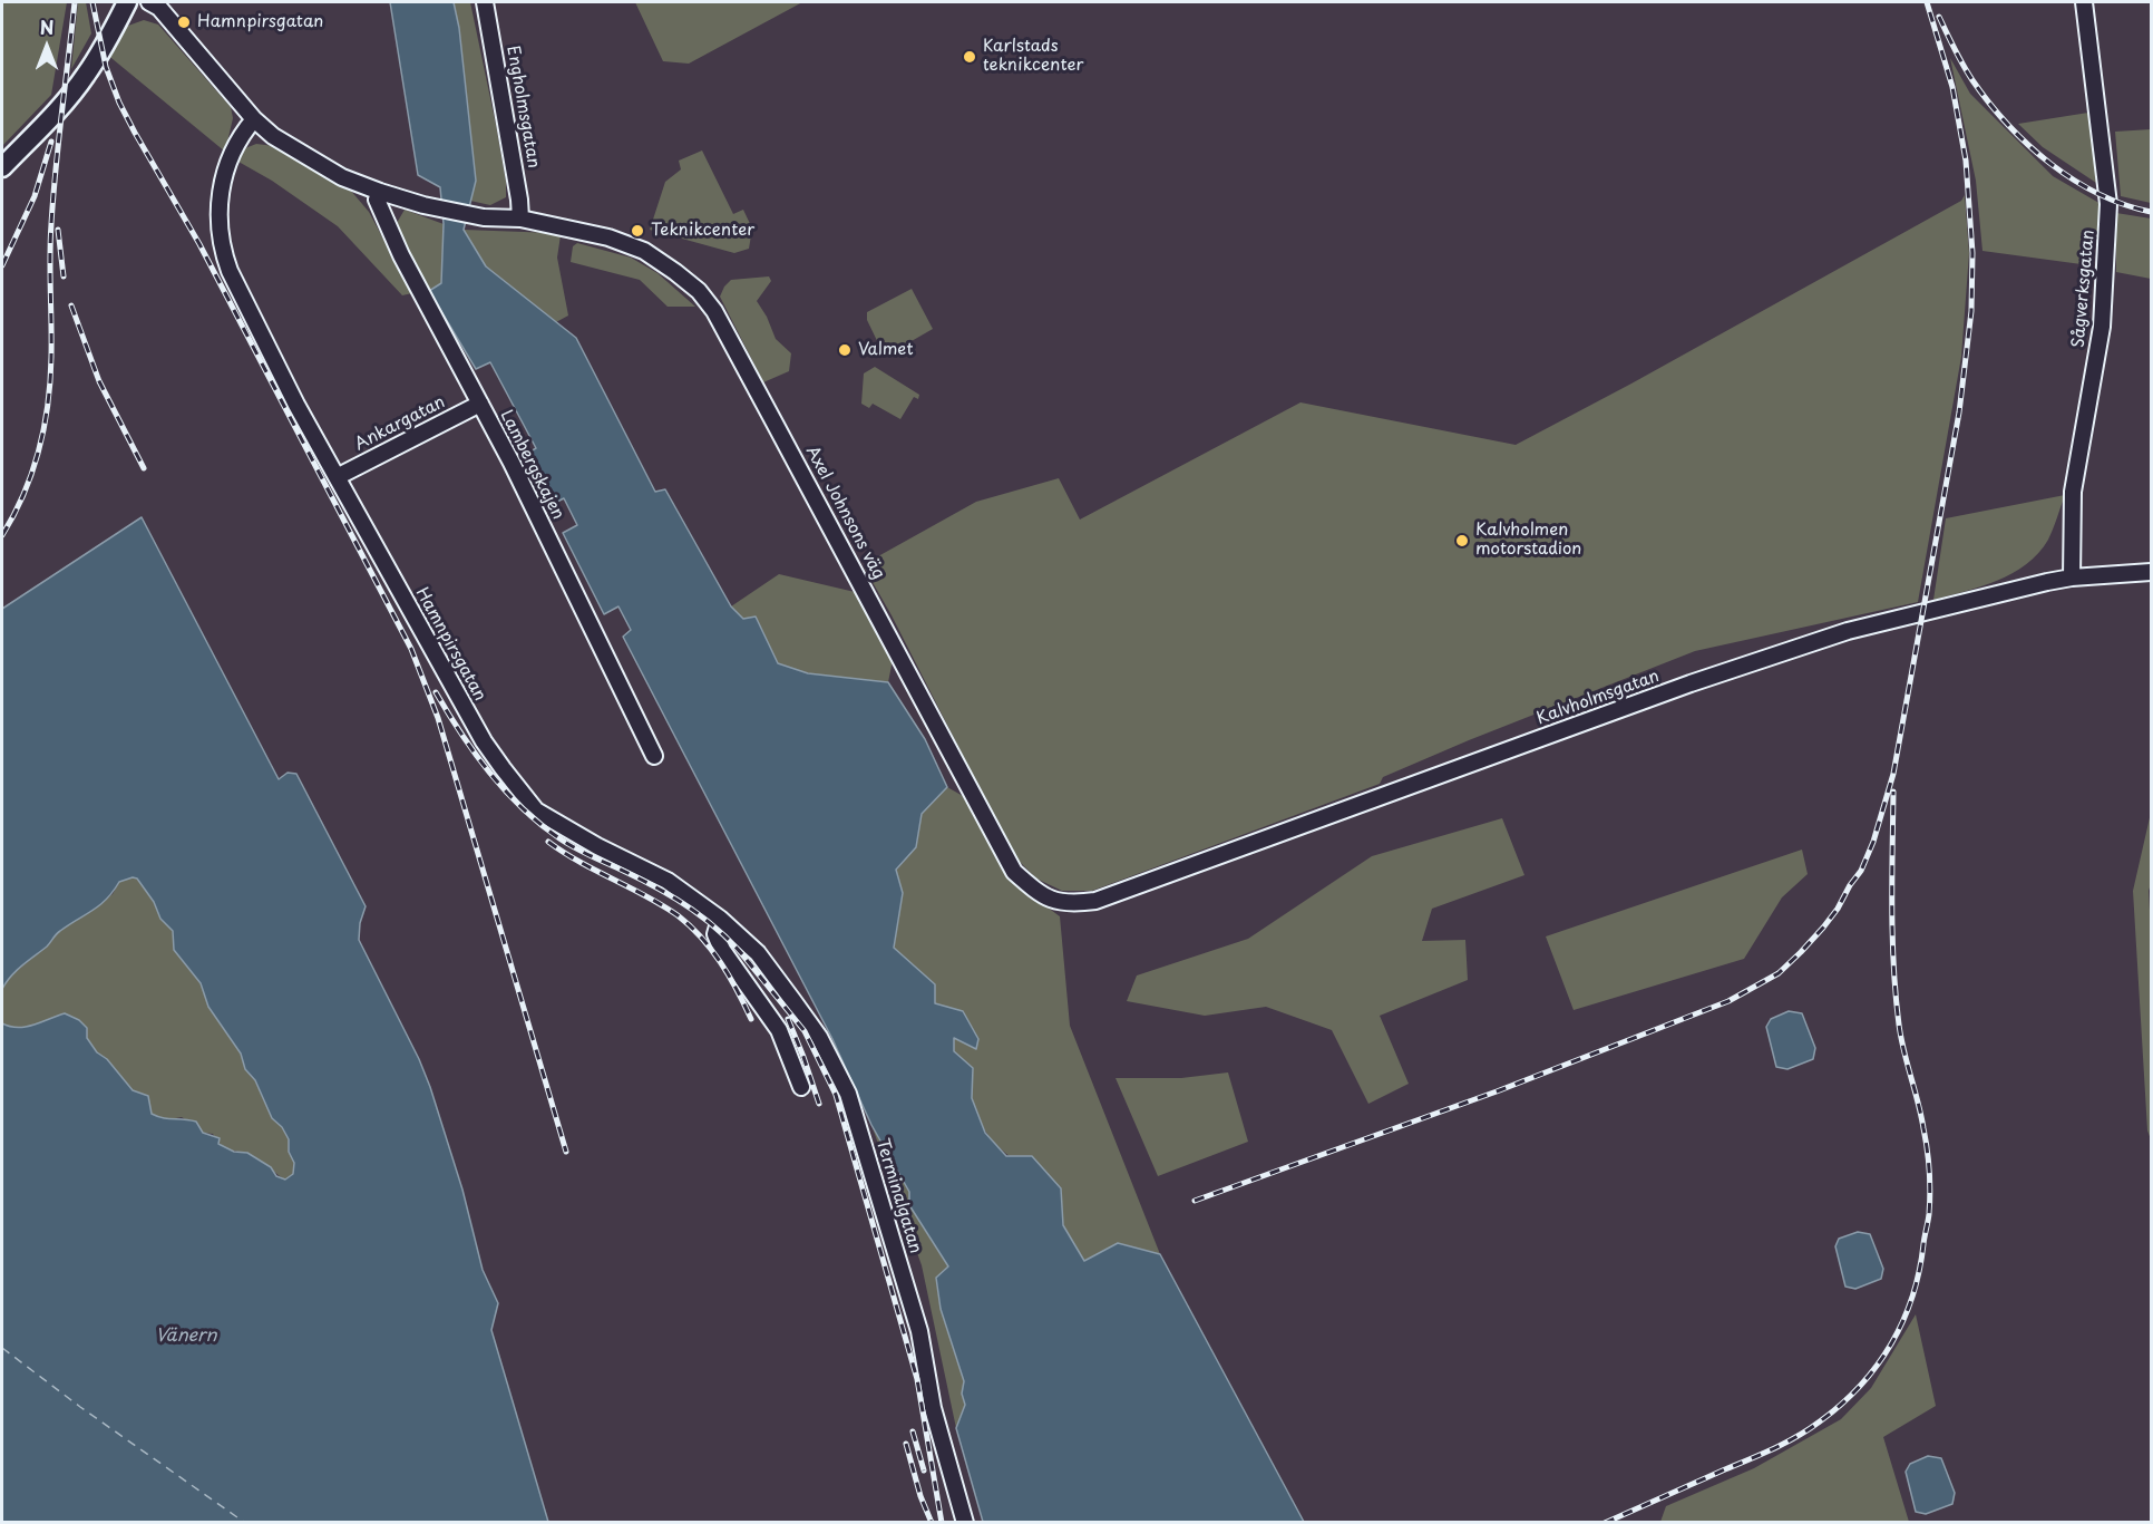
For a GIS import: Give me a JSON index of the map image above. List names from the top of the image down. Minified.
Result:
{"streets":{"street":["Engholmsgatan","Sågverksgatan","Ankargatan","Lambergskajen","Axel Johnsons väg","Hamnpirsgatan","Kalvholmsgatan","Terminalgatan"]},"crossings":[["Engholmsgatan","Axel Johnsons väg"],["Sågverksgatan","Kalvholmsgatan"],["Ankargatan","Lambergskajen"],["Ankargatan","Hamnpirsgatan"],["Lambergskajen","Axel Johnsons väg"],["Axel Johnsons väg","Hamnpirsgatan"],["Axel Johnsons väg","Kalvholmsgatan"],["Hamnpirsgatan","Terminalgatan"]],"water":["Vänern"],"places":["Hamnpirsgatan","Karlstads teknikcenter","Teknikcenter","Valmet","Kalvholmen motorstadion"],"north":"top"}
